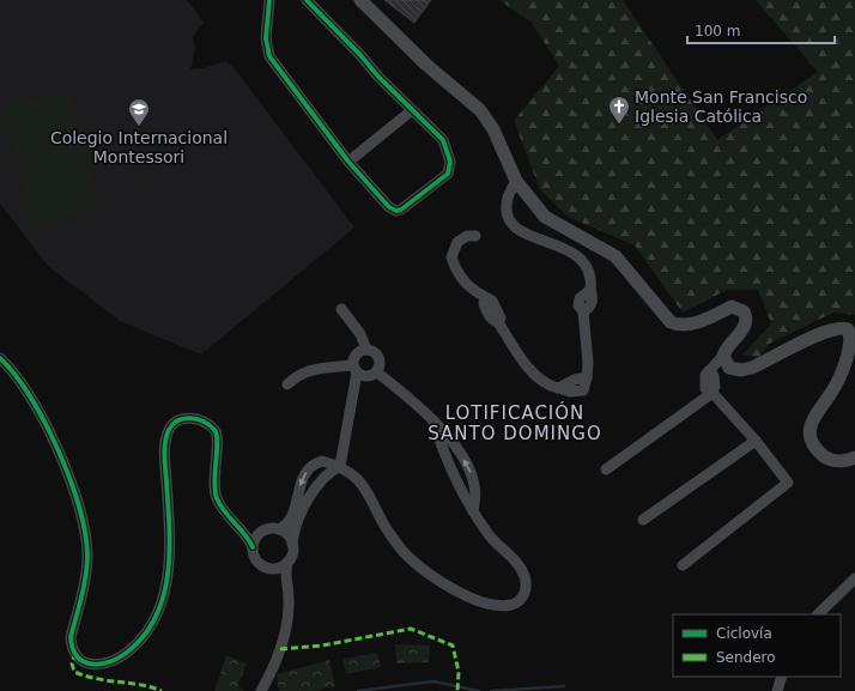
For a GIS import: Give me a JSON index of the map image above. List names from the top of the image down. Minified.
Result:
{"districts":["LOTIFICACIÓN SANTO DOMINGO"],"places":{"church":["Monte San Francisco Iglesia Católica"],"school or university":["Colegio Internacional Montessori"]},"legend":["Ciclovía","Sendero"],"scale_bar":"100 m"}
